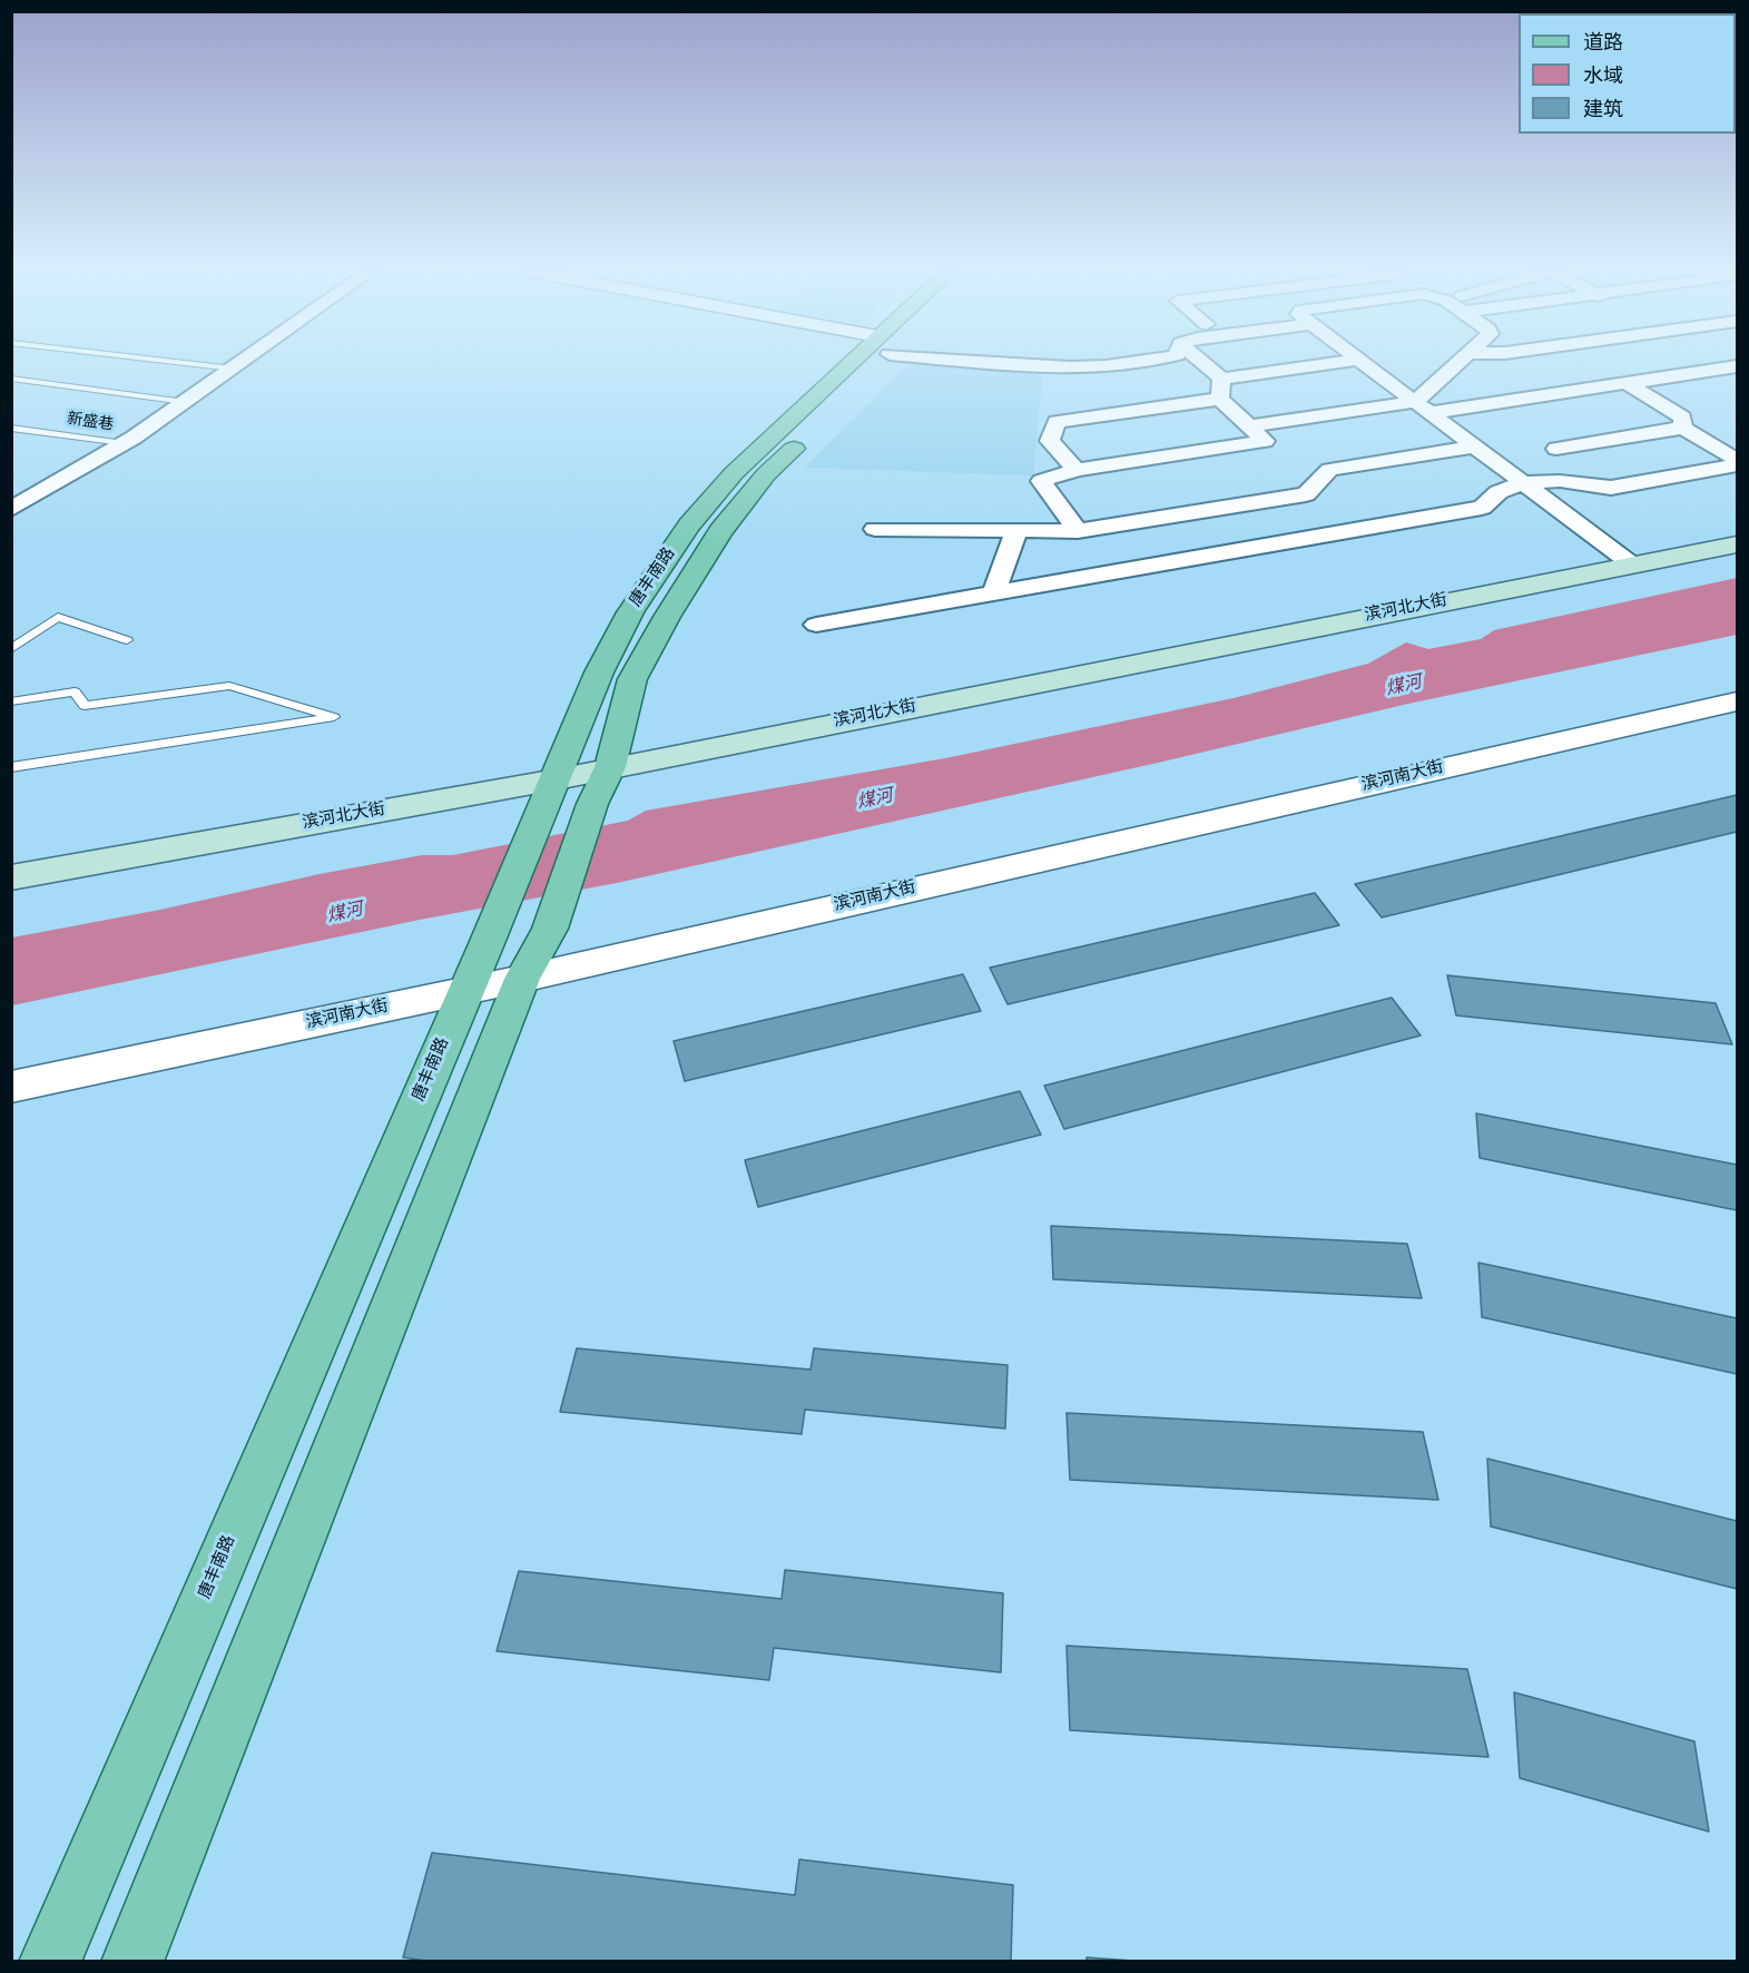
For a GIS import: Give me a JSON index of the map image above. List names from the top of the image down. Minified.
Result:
{"streets":{"main road":["唐丰南路","滨河北大街"],"street":["滨河南大街"],"lane":["新盛巷"]},"crossings":[["唐丰南路","滨河北大街"],["唐丰南路","滨河南大街"]],"water":["煤河"],"legend":["道路","水域","建筑"]}
